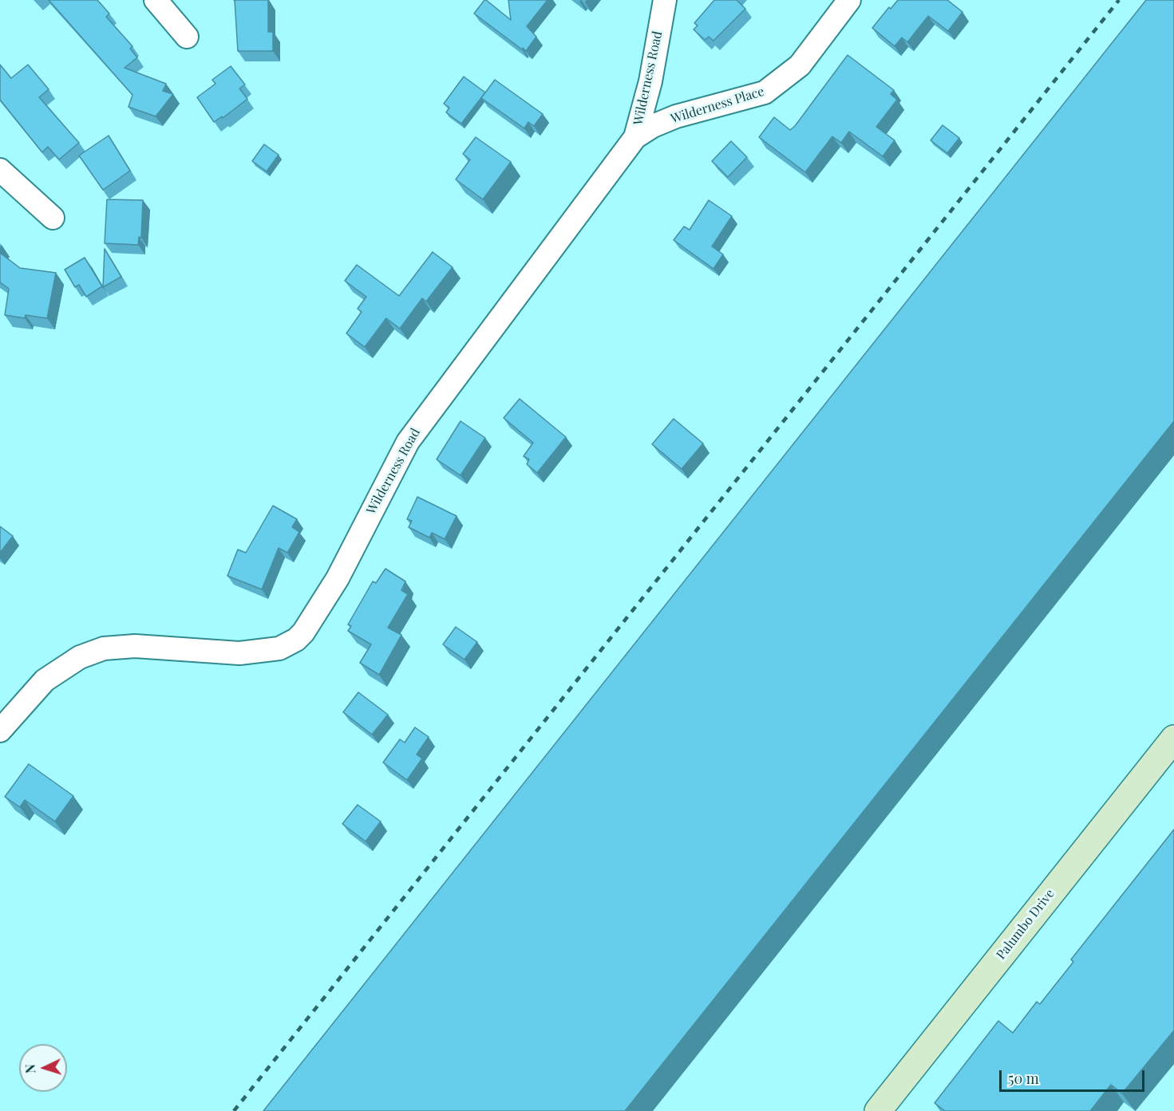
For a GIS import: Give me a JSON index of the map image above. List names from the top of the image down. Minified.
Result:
{"streets":{"street":["Wilderness Road","Wilderness Place","Palumbo Drive"]},"crossings":[["Wilderness Road","Wilderness Place"]],"scale_bar":"50 m","north":"left"}
